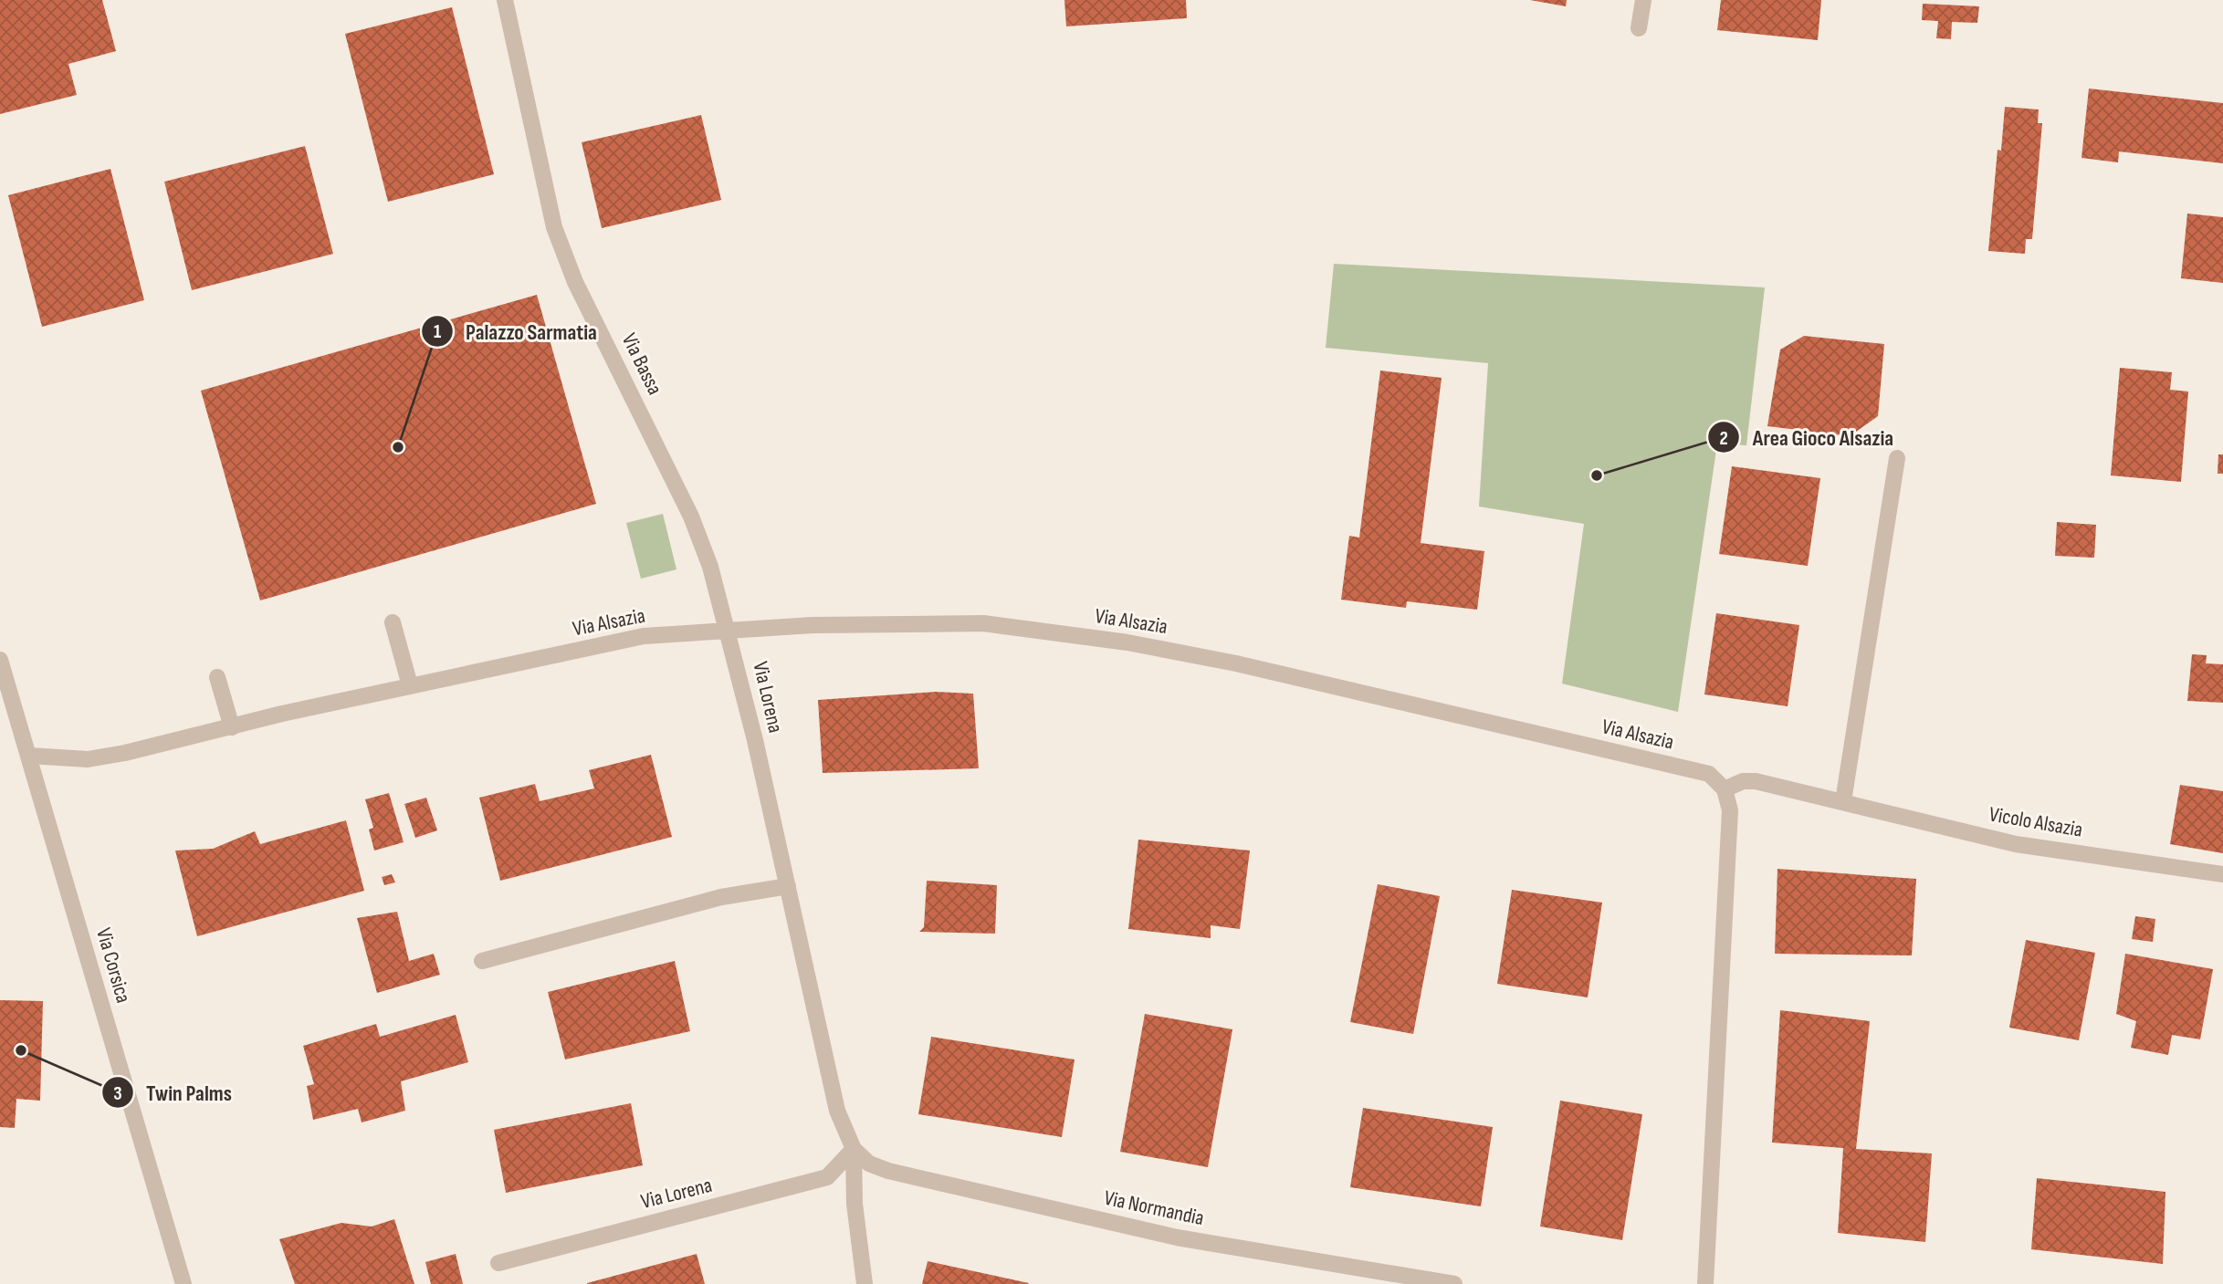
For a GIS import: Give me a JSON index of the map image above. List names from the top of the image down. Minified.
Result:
{"streets":{"street":["Via Bassa","Via Alsazia","Via Lorena","Vicolo Alsazia","Via Corsica","Via Normandia"]},"crossings":[["Via Bassa","Via Alsazia"],["Via Bassa","Via Lorena"],["Via Alsazia","Via Lorena"],["Via Alsazia","Vicolo Alsazia"],["Via Alsazia","Via Corsica"],["Via Lorena","Via Normandia"]],"places":["Palazzo Sarmatia","Area Gioco Alsazia","Twin Palms"]}
